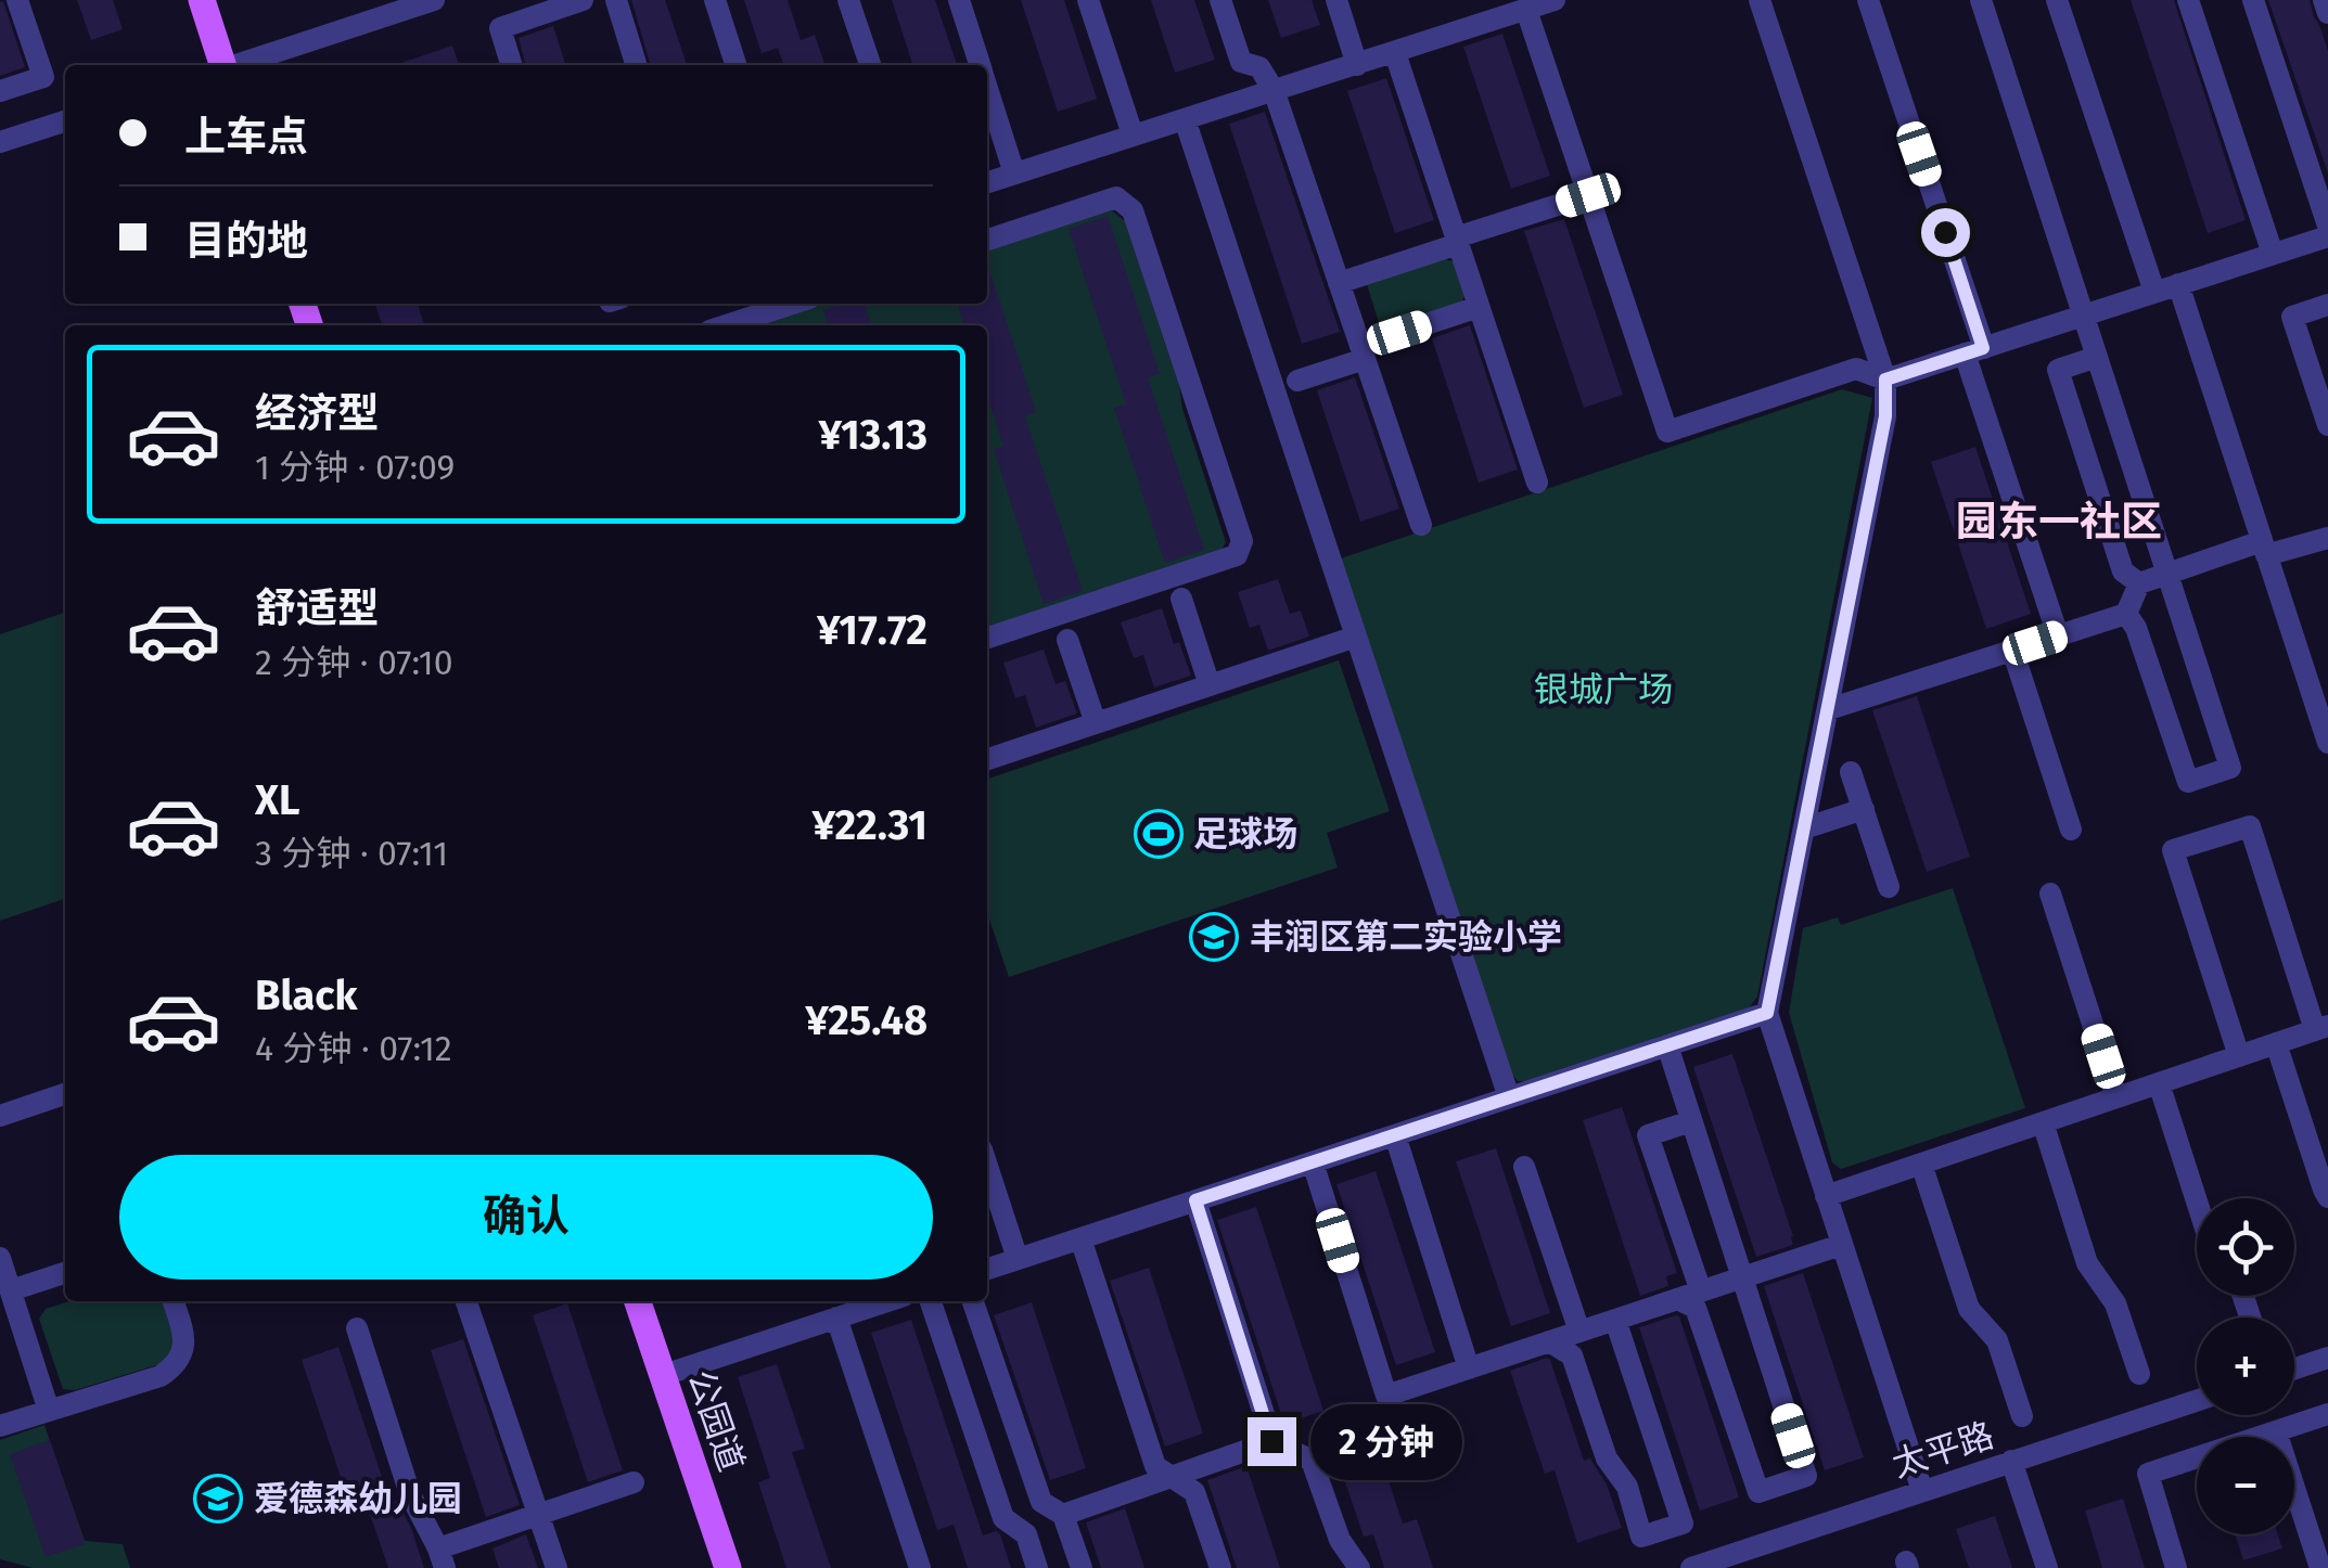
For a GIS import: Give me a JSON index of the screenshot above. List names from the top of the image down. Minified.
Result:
{"streets":{"main road":["公园道"],"street":["太平路"]},"districts":["园东一社区"],"parks":["银城广场"],"places":{"sports":["足球场"],"school or university":["丰润区第二实验小学","爱德森幼儿园"]},"page":{"banner":["上车点","目的地"],"list":[{"name":"经济型","note":"1 分钟 · 07:09","value":"¥13.13"},{"name":"舒适型","note":"2 分钟 · 07:10","value":"¥17.72"},{"name":"XL","note":"3 分钟 · 07:11","value":"¥22.31"},{"name":"Black","note":"4 分钟 · 07:12","value":"¥25.48"}],"buttons":"确认","map_buttons":["+","−"],"bubble":"2 分钟"}}
